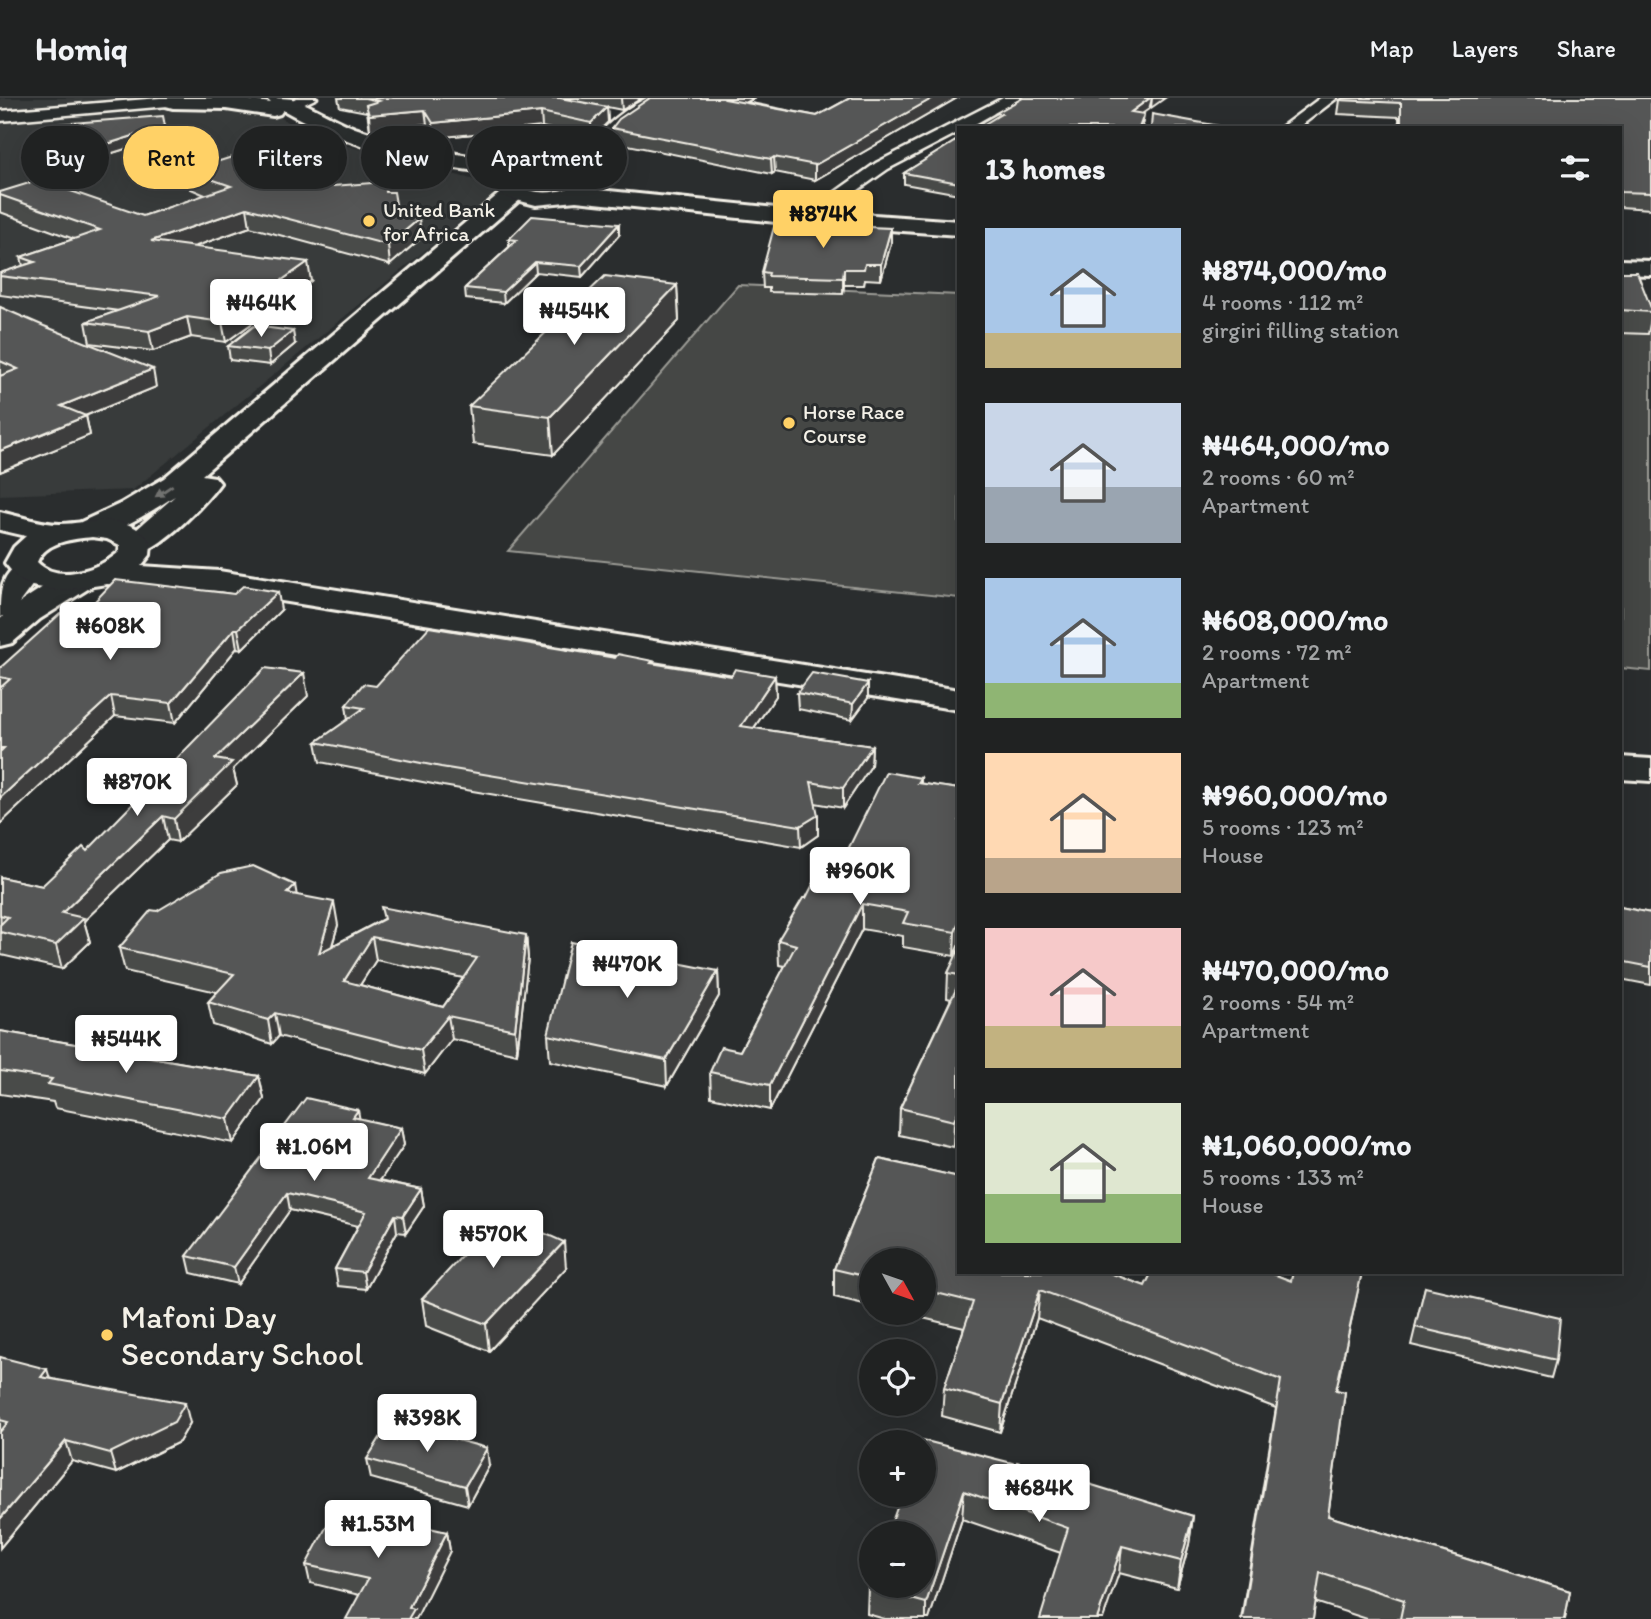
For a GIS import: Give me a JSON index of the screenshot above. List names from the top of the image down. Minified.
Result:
{"places":["United Bank for Africa","Horse Race Course","Mafoni Day Secondary School"],"north":"bottom right","page":{"header":"Homiq","nav":["Map","Layers","Share"],"chip":["Buy","Rent","Filters","New","Apartment"],"heading":"13 homes","price":["₦874K","₦464K","₦454K","₦608K","₦870K","₦960K","₦470K","₦544K","₦1.06M","₦570K","₦398K","₦684K","₦1.53M"],"list":[{"name":"₦874,000/mo","note":"4 rooms · 112 m² · girgiri filling station"},{"name":"₦464,000/mo","note":"2 rooms · 60 m² · Apartment"},{"name":"₦608,000/mo","note":"2 rooms · 72 m² · Apartment"},{"name":"₦960,000/mo","note":"5 rooms · 123 m² · House"},{"name":"₦470,000/mo","note":"2 rooms · 54 m² · Apartment"},{"name":"₦1,060,000/mo","note":"5 rooms · 133 m² · House"}],"map_buttons":["+","−"]}}
